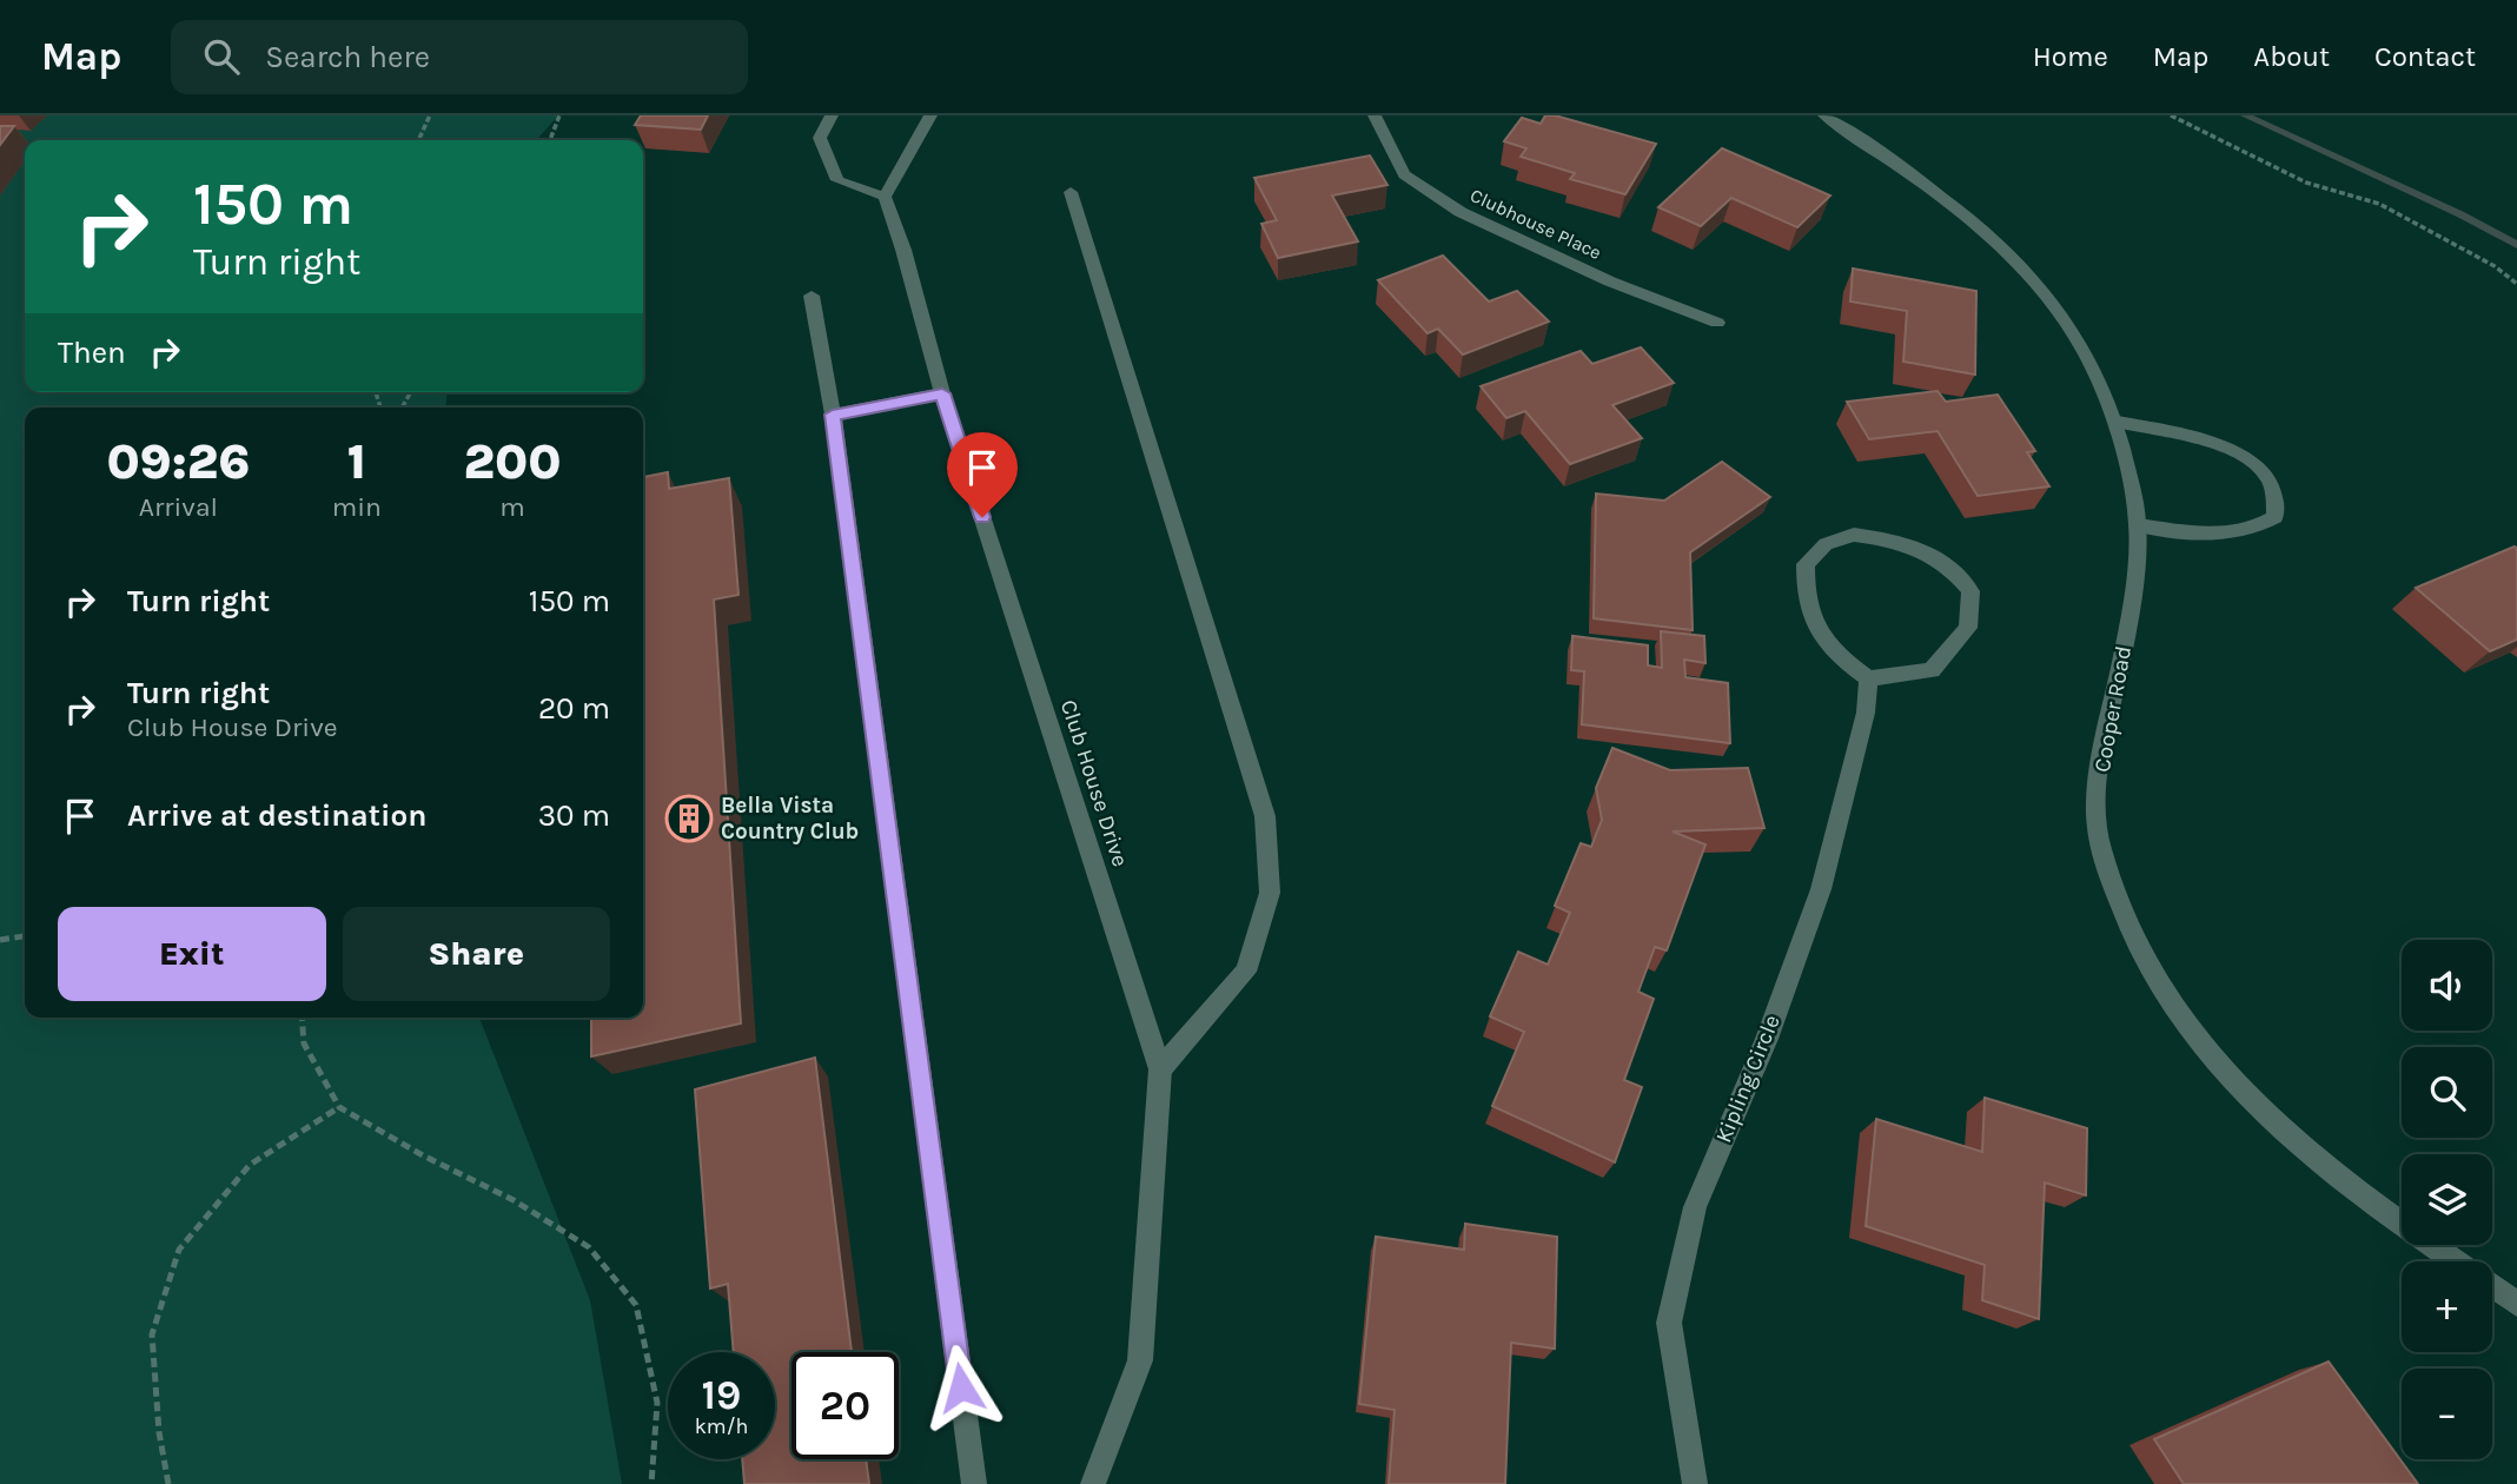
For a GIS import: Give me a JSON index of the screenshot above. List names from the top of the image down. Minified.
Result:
{"streets":{"street":["Clubhouse Place","Cooper Road","Club House Drive","Kipling Circle"]},"places":{"building":["Bella Vista Country Club"]},"page":{"header":"Map","search":"Search here","nav":["Home","Map","About","Contact"],"turn":["150 m","Turn right"],"then":"Then","eta":["09:26","Arrival","1","min","200","m"],"list":[{"name":"Turn right","value":"150 m"},{"name":"Turn right","note":"Club House Drive","value":"20 m"},{"name":"Arrive at destination","value":"30 m"}],"buttons":["Exit","Share"],"map_buttons":["+","−"],"speed":"19 km/h","limit":"20"}}
